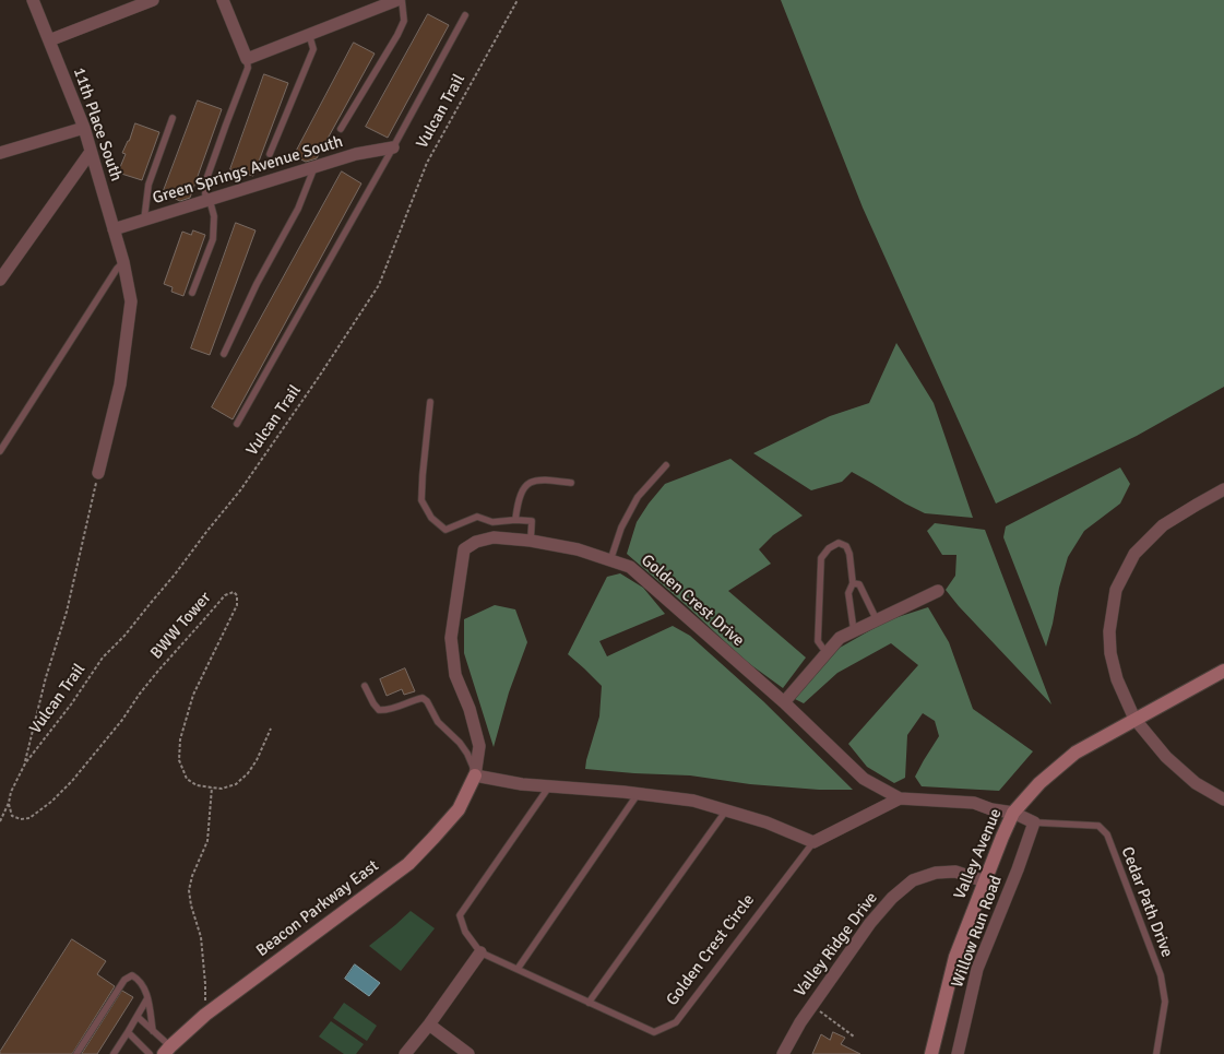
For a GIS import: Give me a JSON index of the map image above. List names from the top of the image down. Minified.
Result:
{"streets":{"main road":["Valley Avenue","Beacon Parkway East"],"street":["11th Place South","Green Springs Avenue South","Golden Crest Drive","Willow Run Road","Valley Ridge Drive","Golden Crest Circle"],"lane":["Cedar Path Drive"],"path":["Vulcan Trail","BWW Tower"]},"crossings":[["Vulcan Trail","BWW Tower"],["11th Place South","Green Springs Avenue South"],["Golden Crest Drive","Valley Avenue"],["Golden Crest Drive","Cedar Path Drive"],["Golden Crest Drive","Beacon Parkway East"],["Golden Crest Drive","Willow Run Road"],["Golden Crest Drive","Golden Crest Circle"],["Valley Avenue","Valley Ridge Drive"],["Cedar Path Drive","Willow Run Road"]]}
